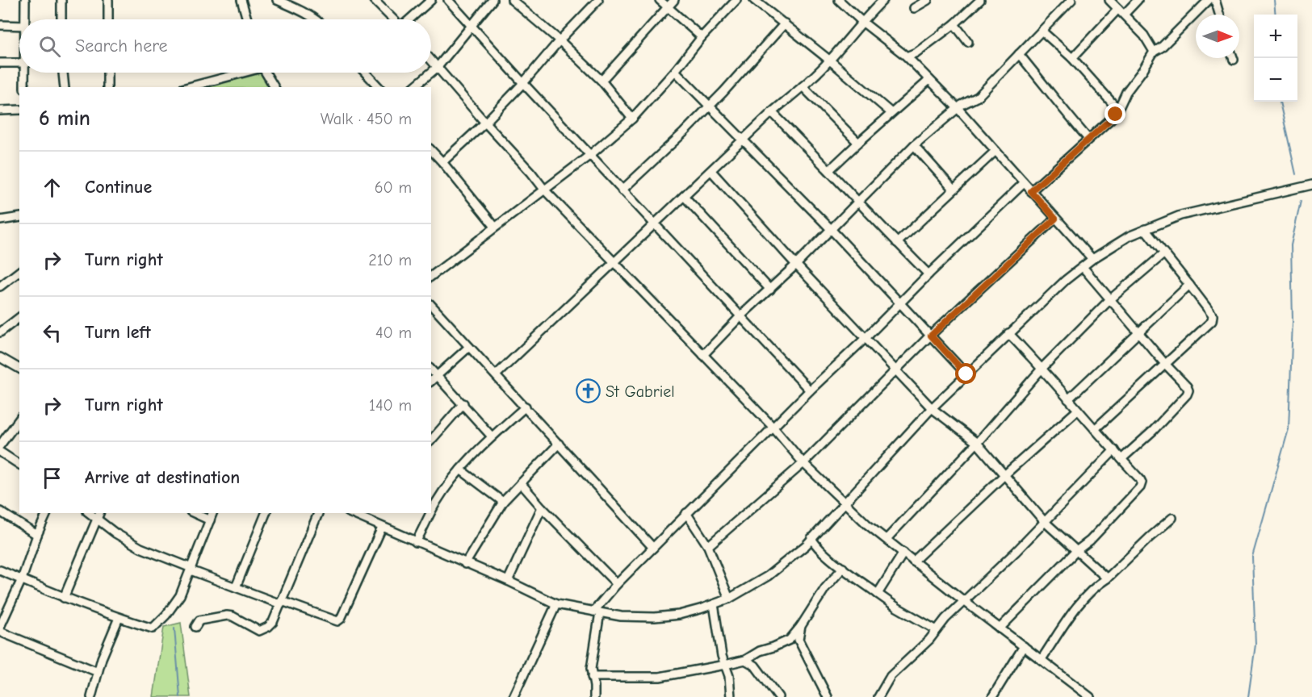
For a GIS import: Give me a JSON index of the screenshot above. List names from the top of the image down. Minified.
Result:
{"places":{"church":["St Gabriel"]},"north":"right","page":{"map_buttons":["+","−"],"search":"Search here","heading":["6 min","Walk · 450 m"],"list":[["Continue","60 m"],["Turn right","210 m"],["Turn left","40 m"],["Turn right","140 m"],"Arrive at destination"]}}
